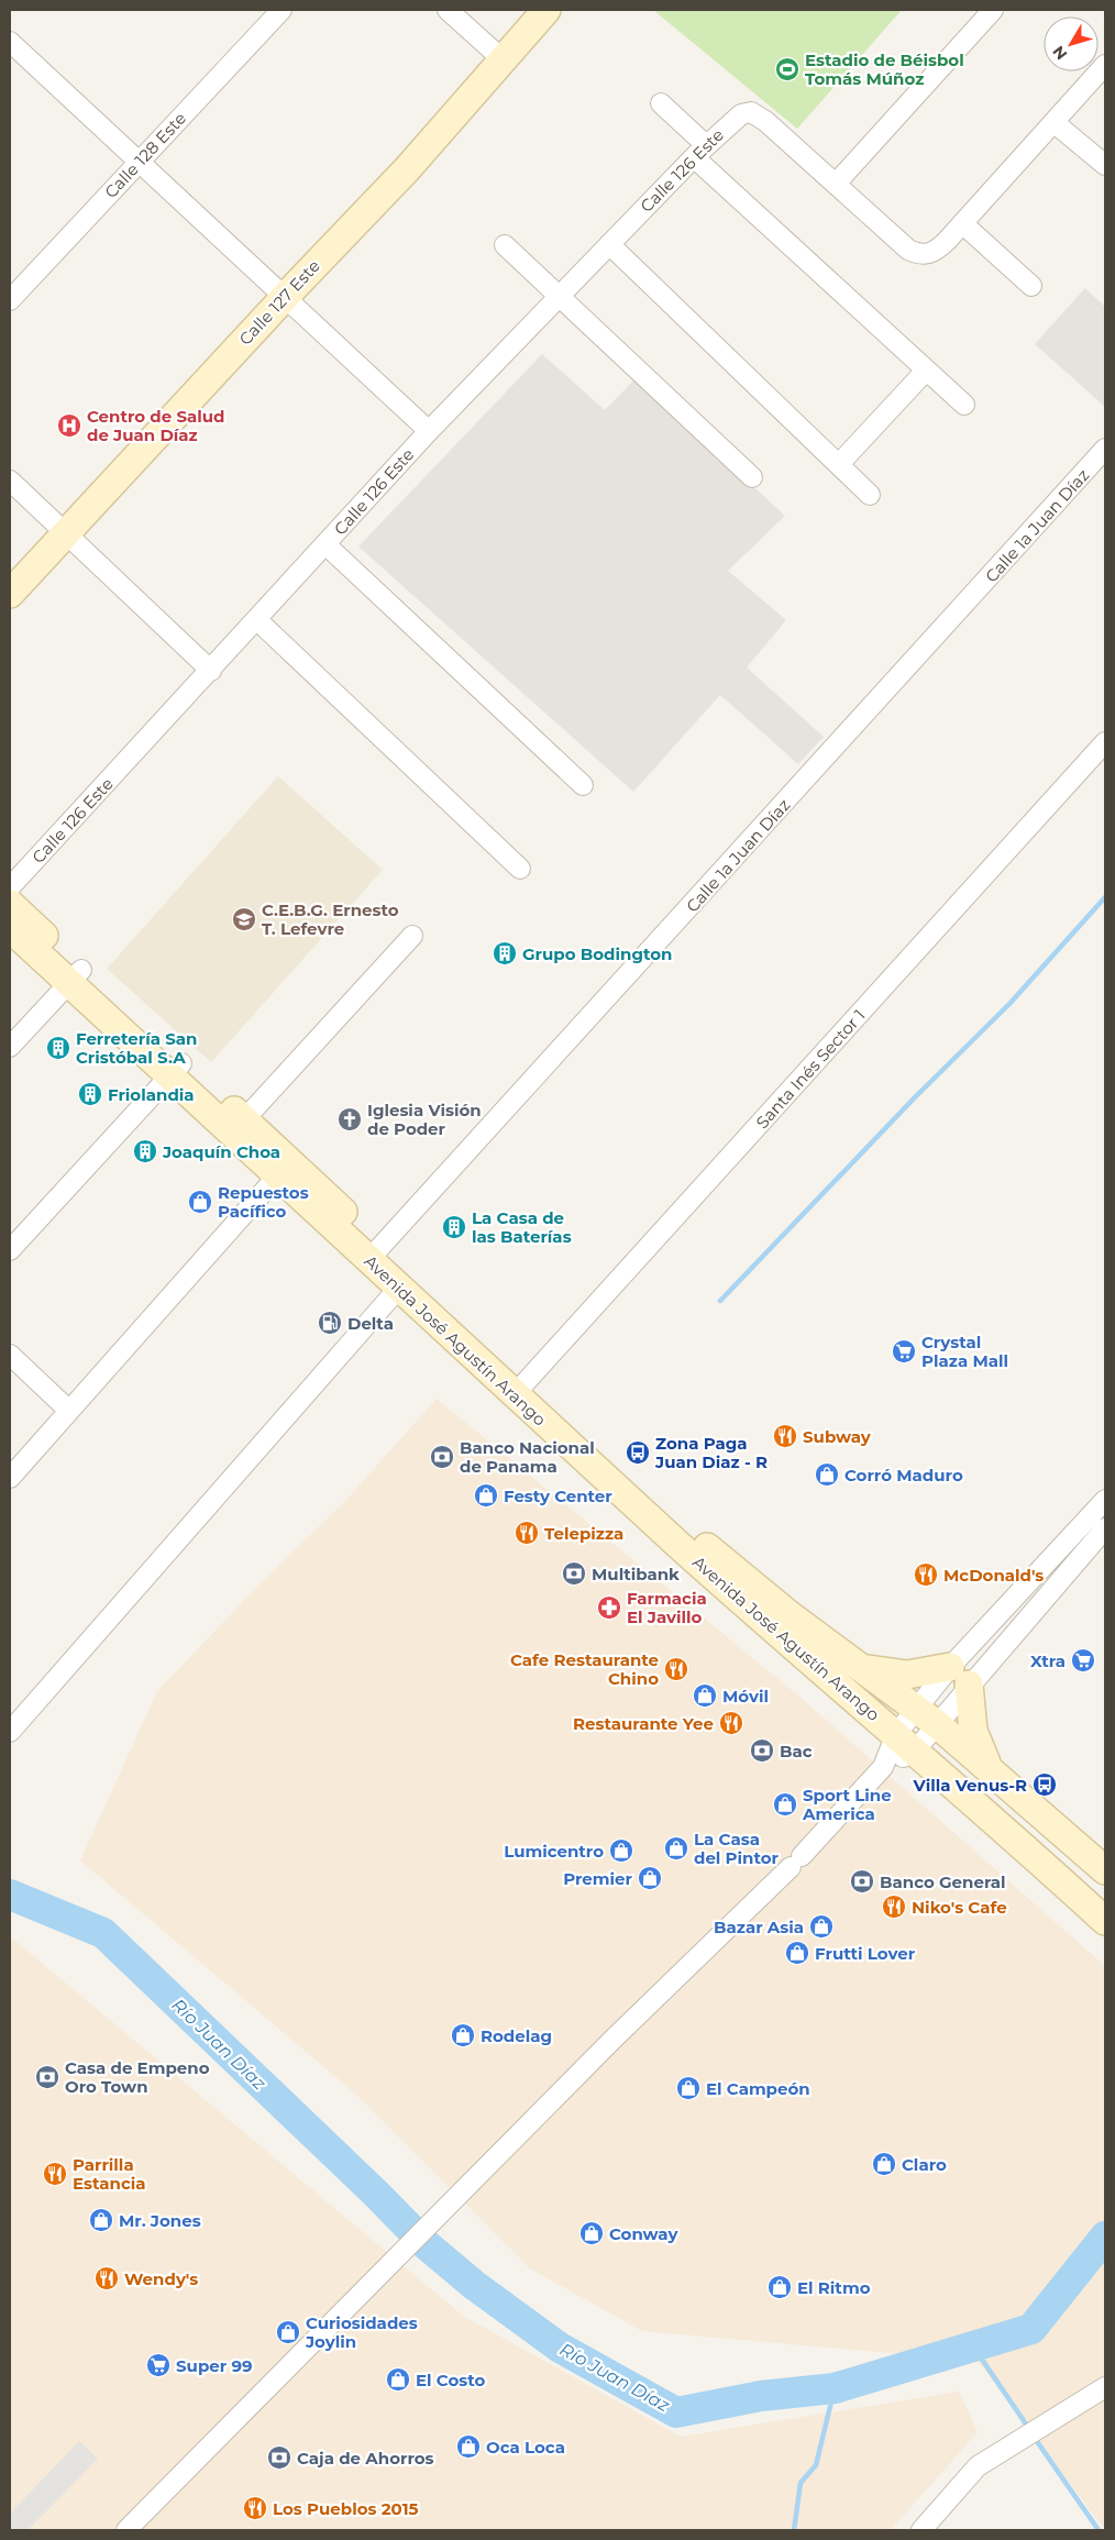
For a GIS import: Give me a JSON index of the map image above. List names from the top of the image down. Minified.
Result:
{"streets":{"main road":["Calle 127 Este","Avenida José Agustín Arango"],"street":["Calle 128 Este","Calle 126 Este","Calle 1a Juan Díaz","Santa Inés Sector 1"]},"crossings":[["Calle 1a Juan Díaz","Avenida José Agustín Arango"],["Santa Inés Sector 1","Avenida José Agustín Arango"]],"water":["Río Juan Díaz"],"places":{"sports":["Estadio de Béisbol Tomás Múñoz"],"hospital":["Centro de Salud de Juan Díaz"],"school or university":["C.E.B.G. Ernesto T. Lefevre"],"building":["Grupo Bodington","Ferretería San Cristóbal S.A","Friolandia","Joaquín Choa","La Casa de las Baterías"],"church":["Iglesia Visión de Poder"],"shop":["Repuestos Pacífico","Corró Maduro","Festy Center","Móvil","Sport Line America","La Casa del Pintor","Lumicentro","Premier","Bazar Asia","Frutti Lover","Rodelag","El Campeón","Claro","Mr. Jones","Conway","El Ritmo","Curiosidades Joylin","El Costo","Oca Loca"],"fuel station":["Delta"],"supermarket":["Crystal Plaza Mall","Xtra","Super 99"],"restaurant":["Subway","Telepizza","McDonald's","Cafe Restaurante Chino","Restaurante Yee","Niko's Cafe","Parrilla Estancia","Wendy's","Los Pueblos 2015"],"bus stop":["Zona Paga Juan Diaz - R","Villa Venus-R"],"bank":["Banco Nacional de Panama","Multibank","Bac","Banco General","Casa de Empeno Oro Town","Caja de Ahorros"],"pharmacy":["Farmacia El Javillo"]},"north":"bottom left"}
